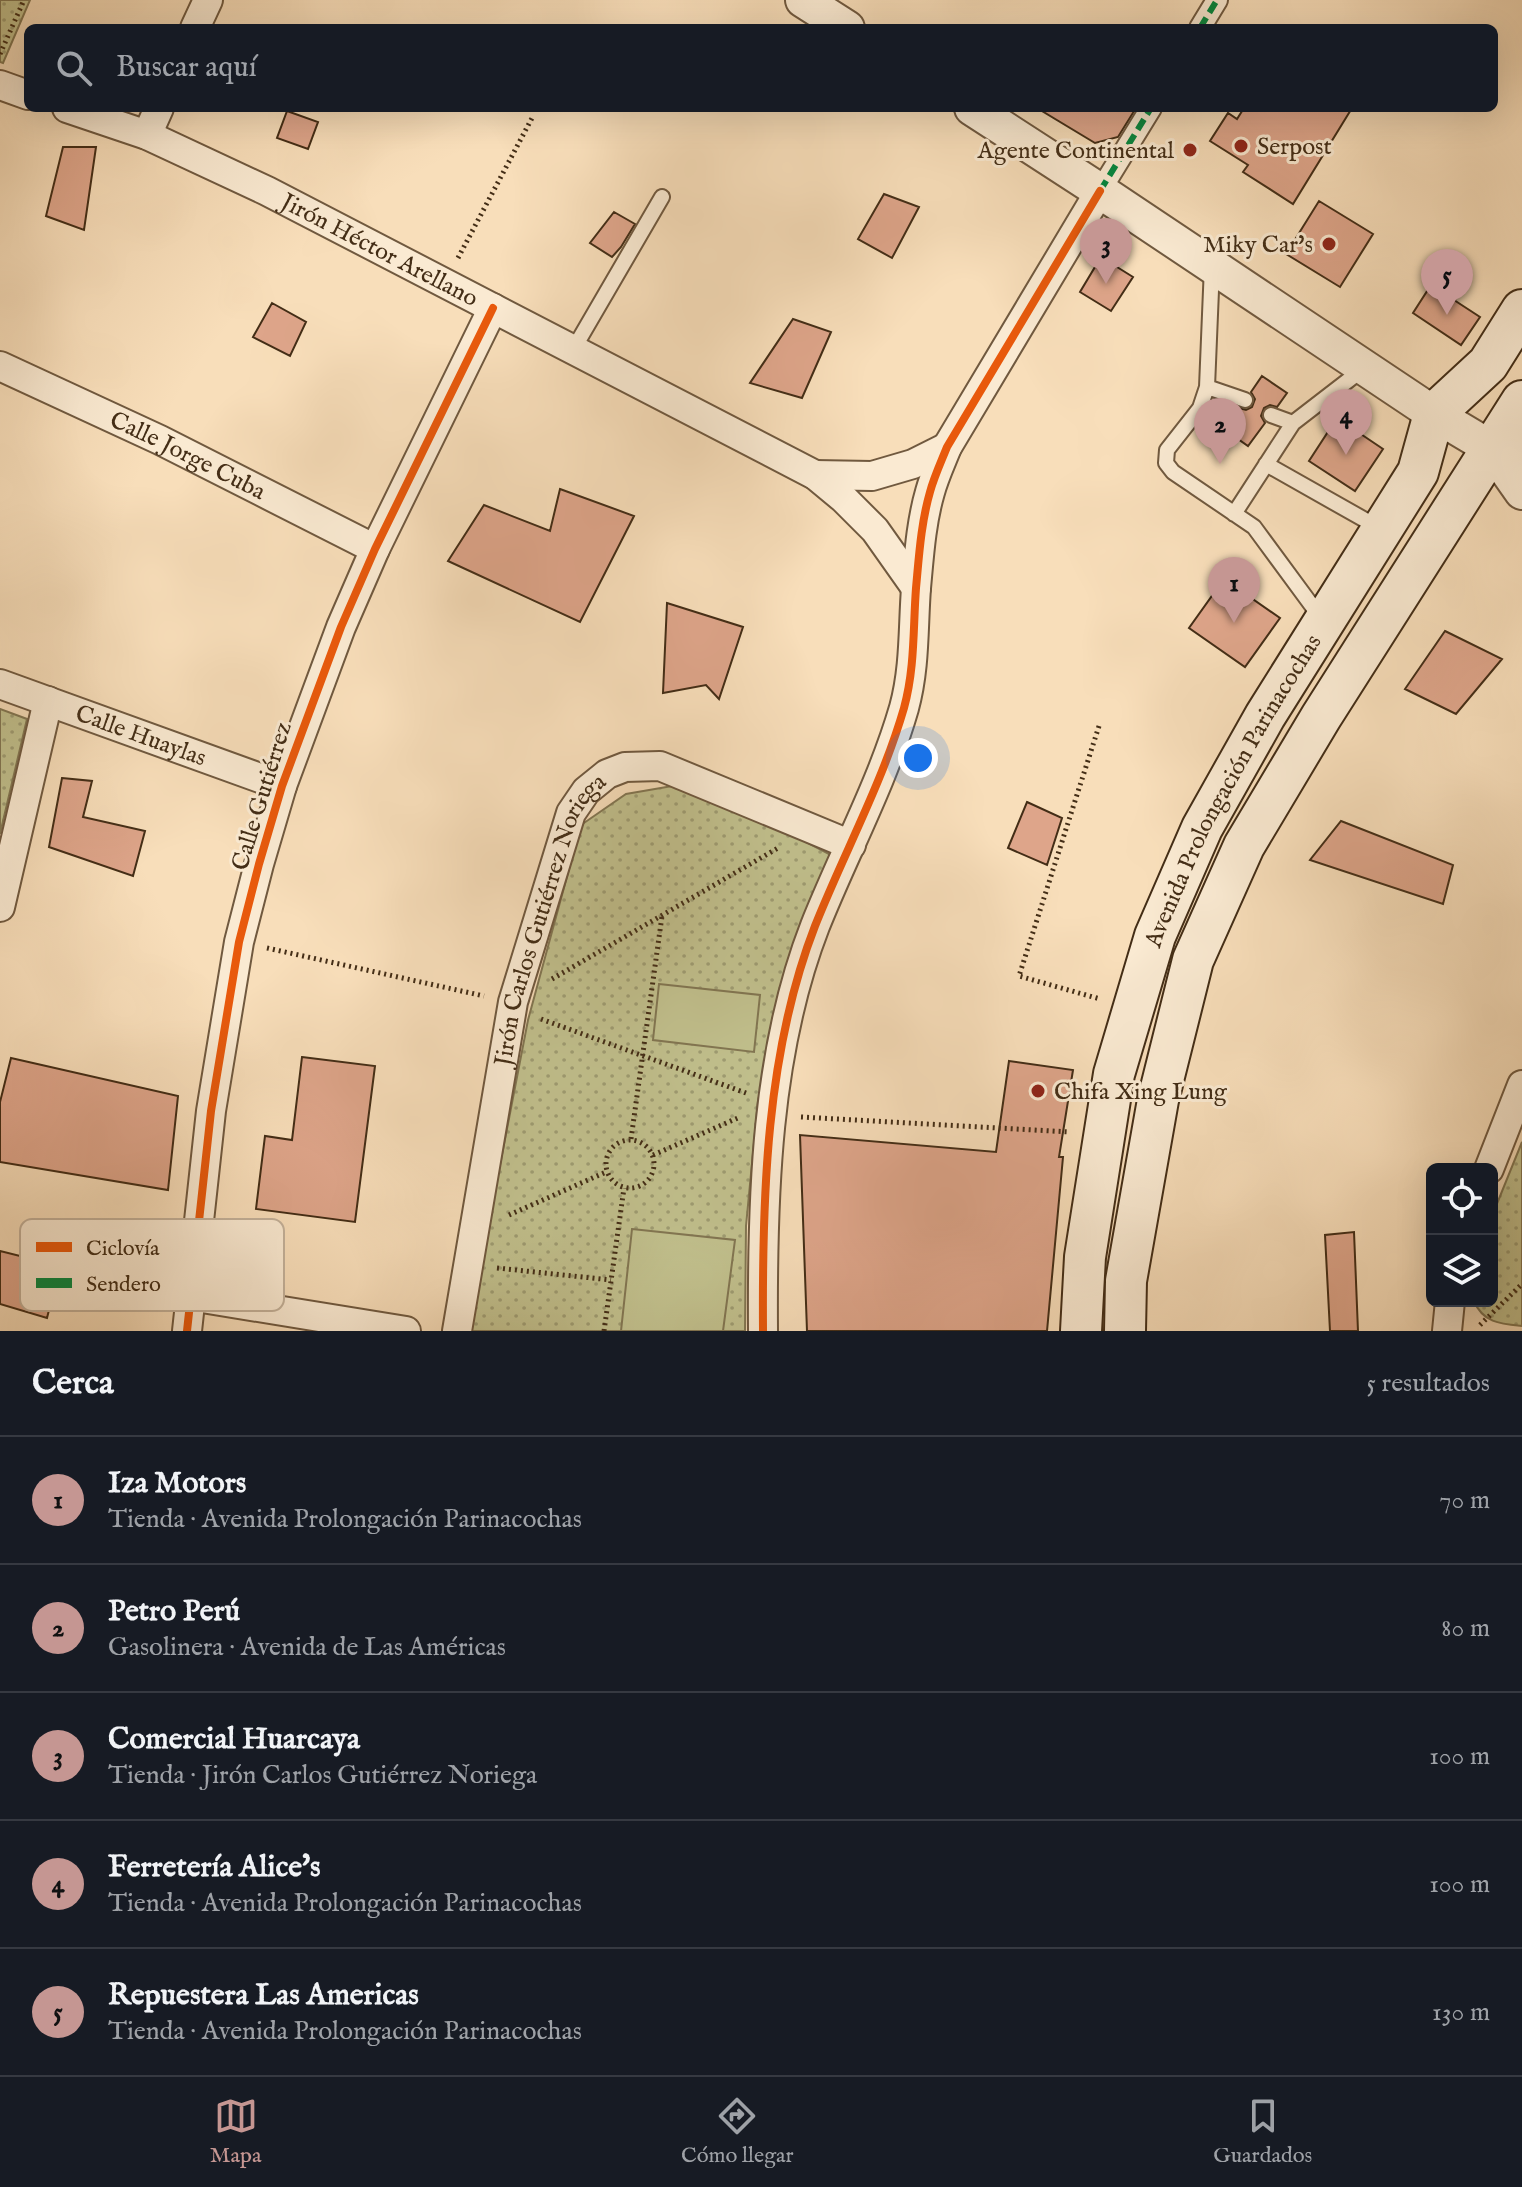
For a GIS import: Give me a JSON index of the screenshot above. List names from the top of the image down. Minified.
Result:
{"streets":{"main road":["Avenida Prolongación Parinacochas"],"street":["Jirón Héctor Arellano","Calle Jorge Cuba","Calle Huaylas","Calle Gutiérrez","Jirón Carlos Gutiérrez Noriega"]},"crossings":[["Jirón Héctor Arellano","Calle Gutiérrez"],["Calle Jorge Cuba","Calle Gutiérrez"],["Calle Huaylas","Calle Gutiérrez"]],"places":["Serpost","Agente Continental","Miky Car's","Chifa Xing Lung"],"legend":["Ciclovía","Sendero"],"page":{"search":"Buscar aquí","pins":["3","5","4","2","1"],"heading":["Cerca","5 resultados"],"list":[{"mark":"1","name":"Iza Motors","note":"Tienda · Avenida Prolongación Parinacochas","value":"70 m"},{"mark":"2","name":"Petro Perú","note":"Gasolinera · Avenida de Las Américas","value":"80 m"},{"mark":"3","name":"Comercial Huarcaya","note":"Tienda · Jirón Carlos Gutiérrez Noriega","value":"100 m"},{"mark":"4","name":"Ferretería Alice's","note":"Tienda · Avenida Prolongación Parinacochas","value":"100 m"},{"mark":"5","name":"Repuestera Las Americas","note":"Tienda · Avenida Prolongación Parinacochas","value":"130 m"}],"nav":["Mapa","Cómo llegar","Guardados"]}}
